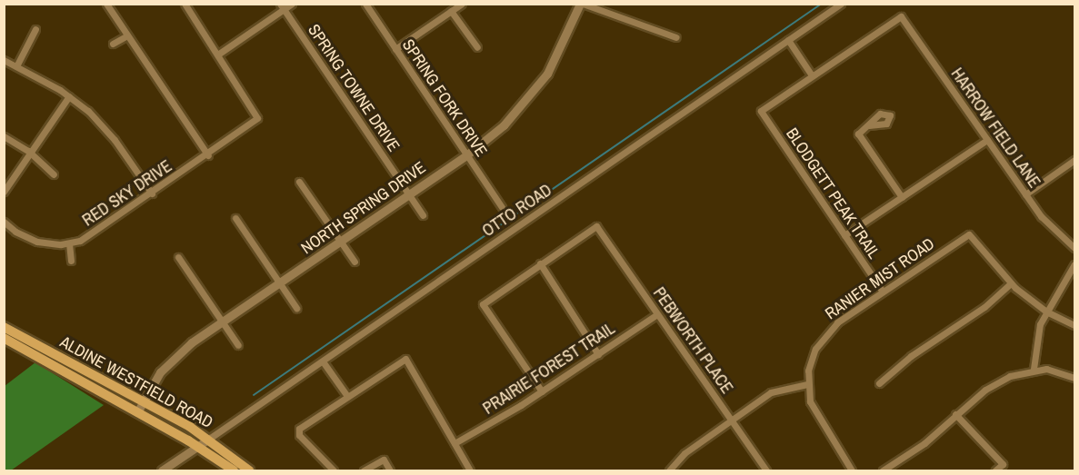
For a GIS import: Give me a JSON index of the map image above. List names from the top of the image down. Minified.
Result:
{"streets":{"main road":["ALDINE WESTFIELD ROAD"],"street":["SPRING TOWNE DRIVE","SPRING FORK DRIVE","HARROW FIELD LANE","RED SKY DRIVE","BLODGETT PEAK TRAIL","NORTH SPRING DRIVE","OTTO ROAD","RANIER MIST ROAD","PEBWORTH PLACE","PRAIRIE FOREST TRAIL"]},"crossings":[["SPRING TOWNE DRIVE","NORTH SPRING DRIVE"],["SPRING FORK DRIVE","NORTH SPRING DRIVE"],["HARROW FIELD LANE","BLODGETT PEAK TRAIL"],["BLODGETT PEAK TRAIL","RANIER MIST ROAD"],["NORTH SPRING DRIVE","ALDINE WESTFIELD ROAD"],["OTTO ROAD","ALDINE WESTFIELD ROAD"],["PEBWORTH PLACE","PRAIRIE FOREST TRAIL"]]}
